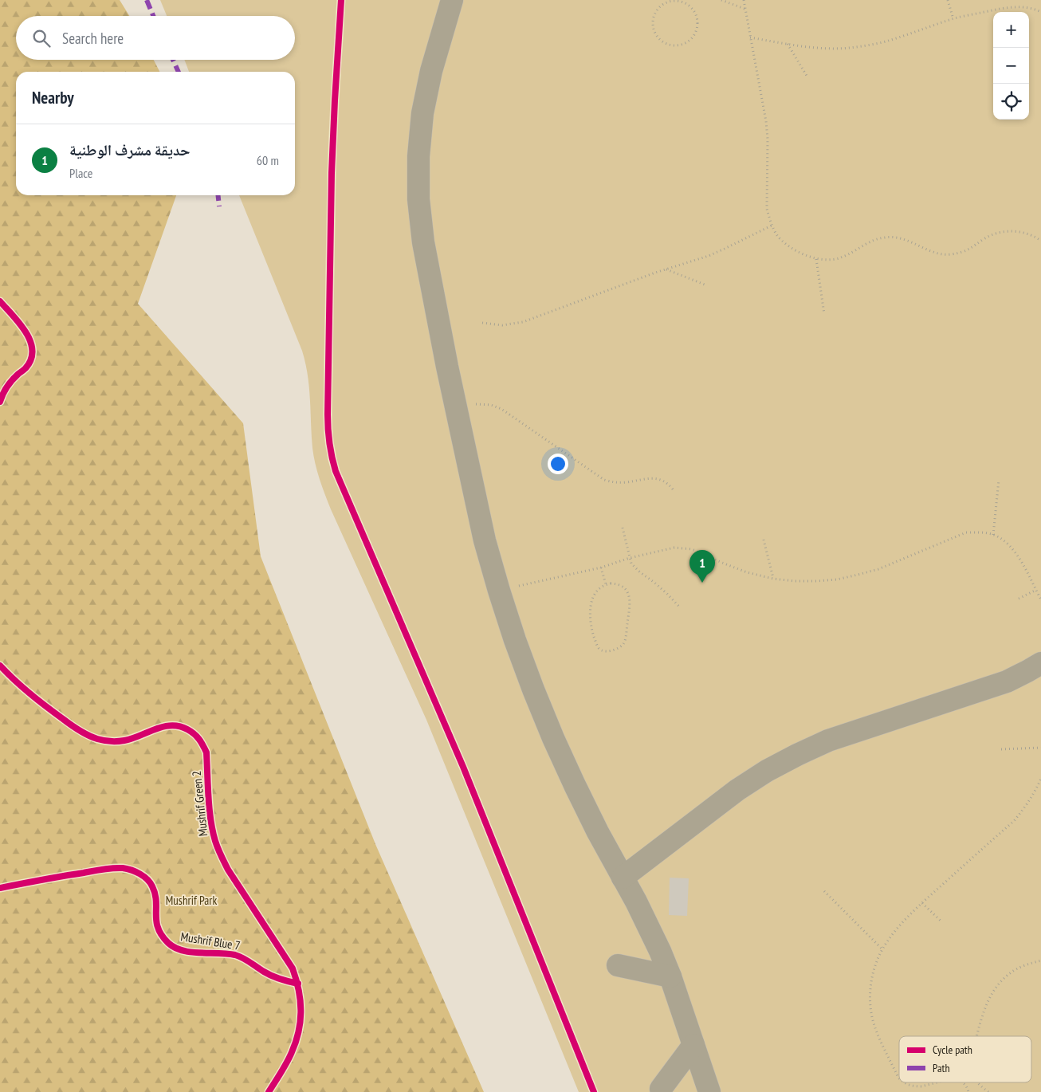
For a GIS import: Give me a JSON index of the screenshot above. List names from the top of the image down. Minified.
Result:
{"streets":{"cycle path":["Mushrif Green 2","Mushrif Blue 7"]},"parks":["Mushrif Park"],"legend":["Cycle path","Path"],"page":{"map_buttons":["+","−"],"search":"Search here","heading":"Nearby","list":[{"mark":"1","name":"حديقة مشرف الوطنية","note":"Place","value":"60 m"}],"pins":"1"}}
